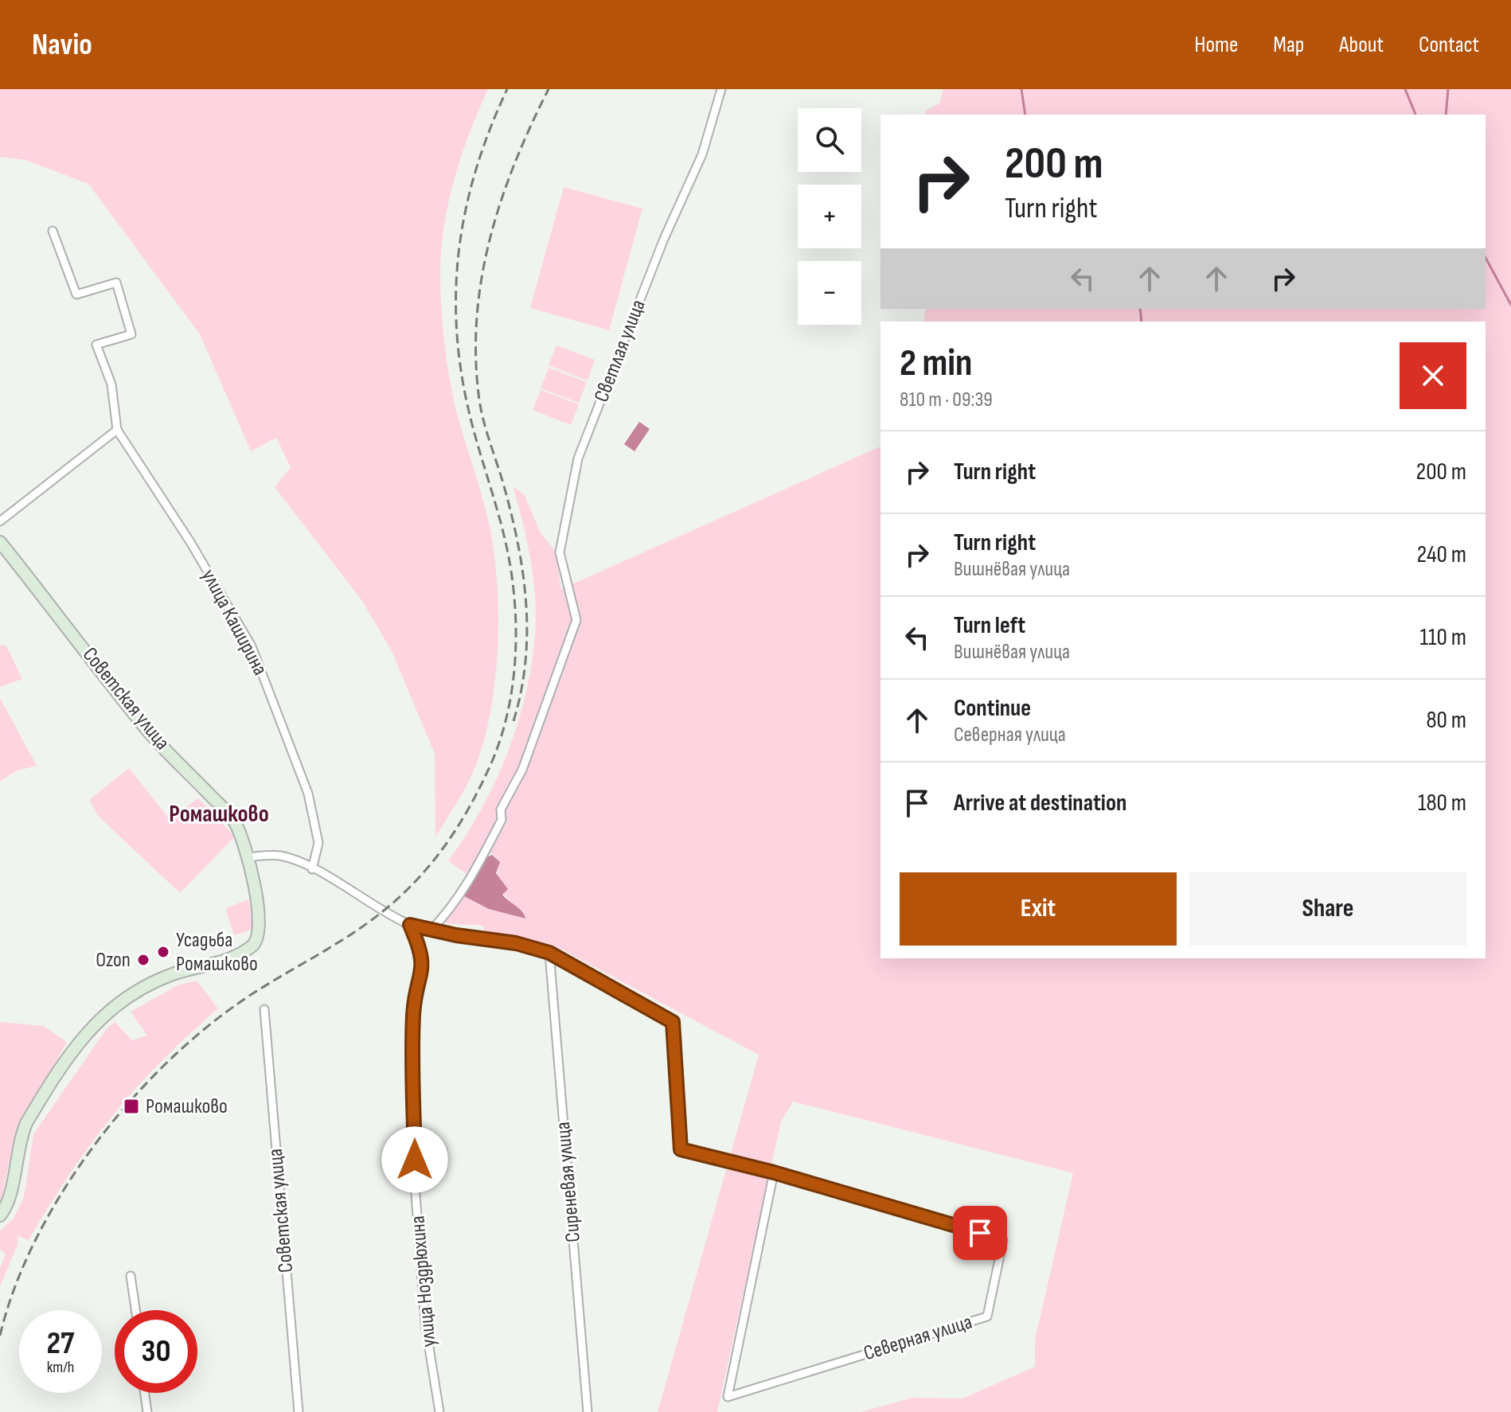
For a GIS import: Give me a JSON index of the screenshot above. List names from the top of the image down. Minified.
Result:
{"streets":{"street":["Светлая улица","улица Каширина","Советская улица","Сиреневая улица","улица Ноздрюхина","Северная улица"]},"districts":["Ромашково"],"places":{"other":["Усадьба Ромашково","Ozon"],"transit":["Ромашково"]},"page":{"header":"Navio","nav":["Home","Map","About","Contact"],"map_buttons":["+","−"],"turn":["200 m","Turn right"],"heading":["2 min","810 m · 09:39"],"list":[{"name":"Turn right","value":"200 m"},{"name":"Turn right","note":"Вишнёвая улица","value":"240 m"},{"name":"Turn left","note":"Вишнёвая улица","value":"110 m"},{"name":"Continue","note":"Северная улица","value":"80 m"},{"name":"Arrive at destination","value":"180 m"}],"buttons":["Exit","Share"],"speed":"27 km/h","limit":"30"}}
